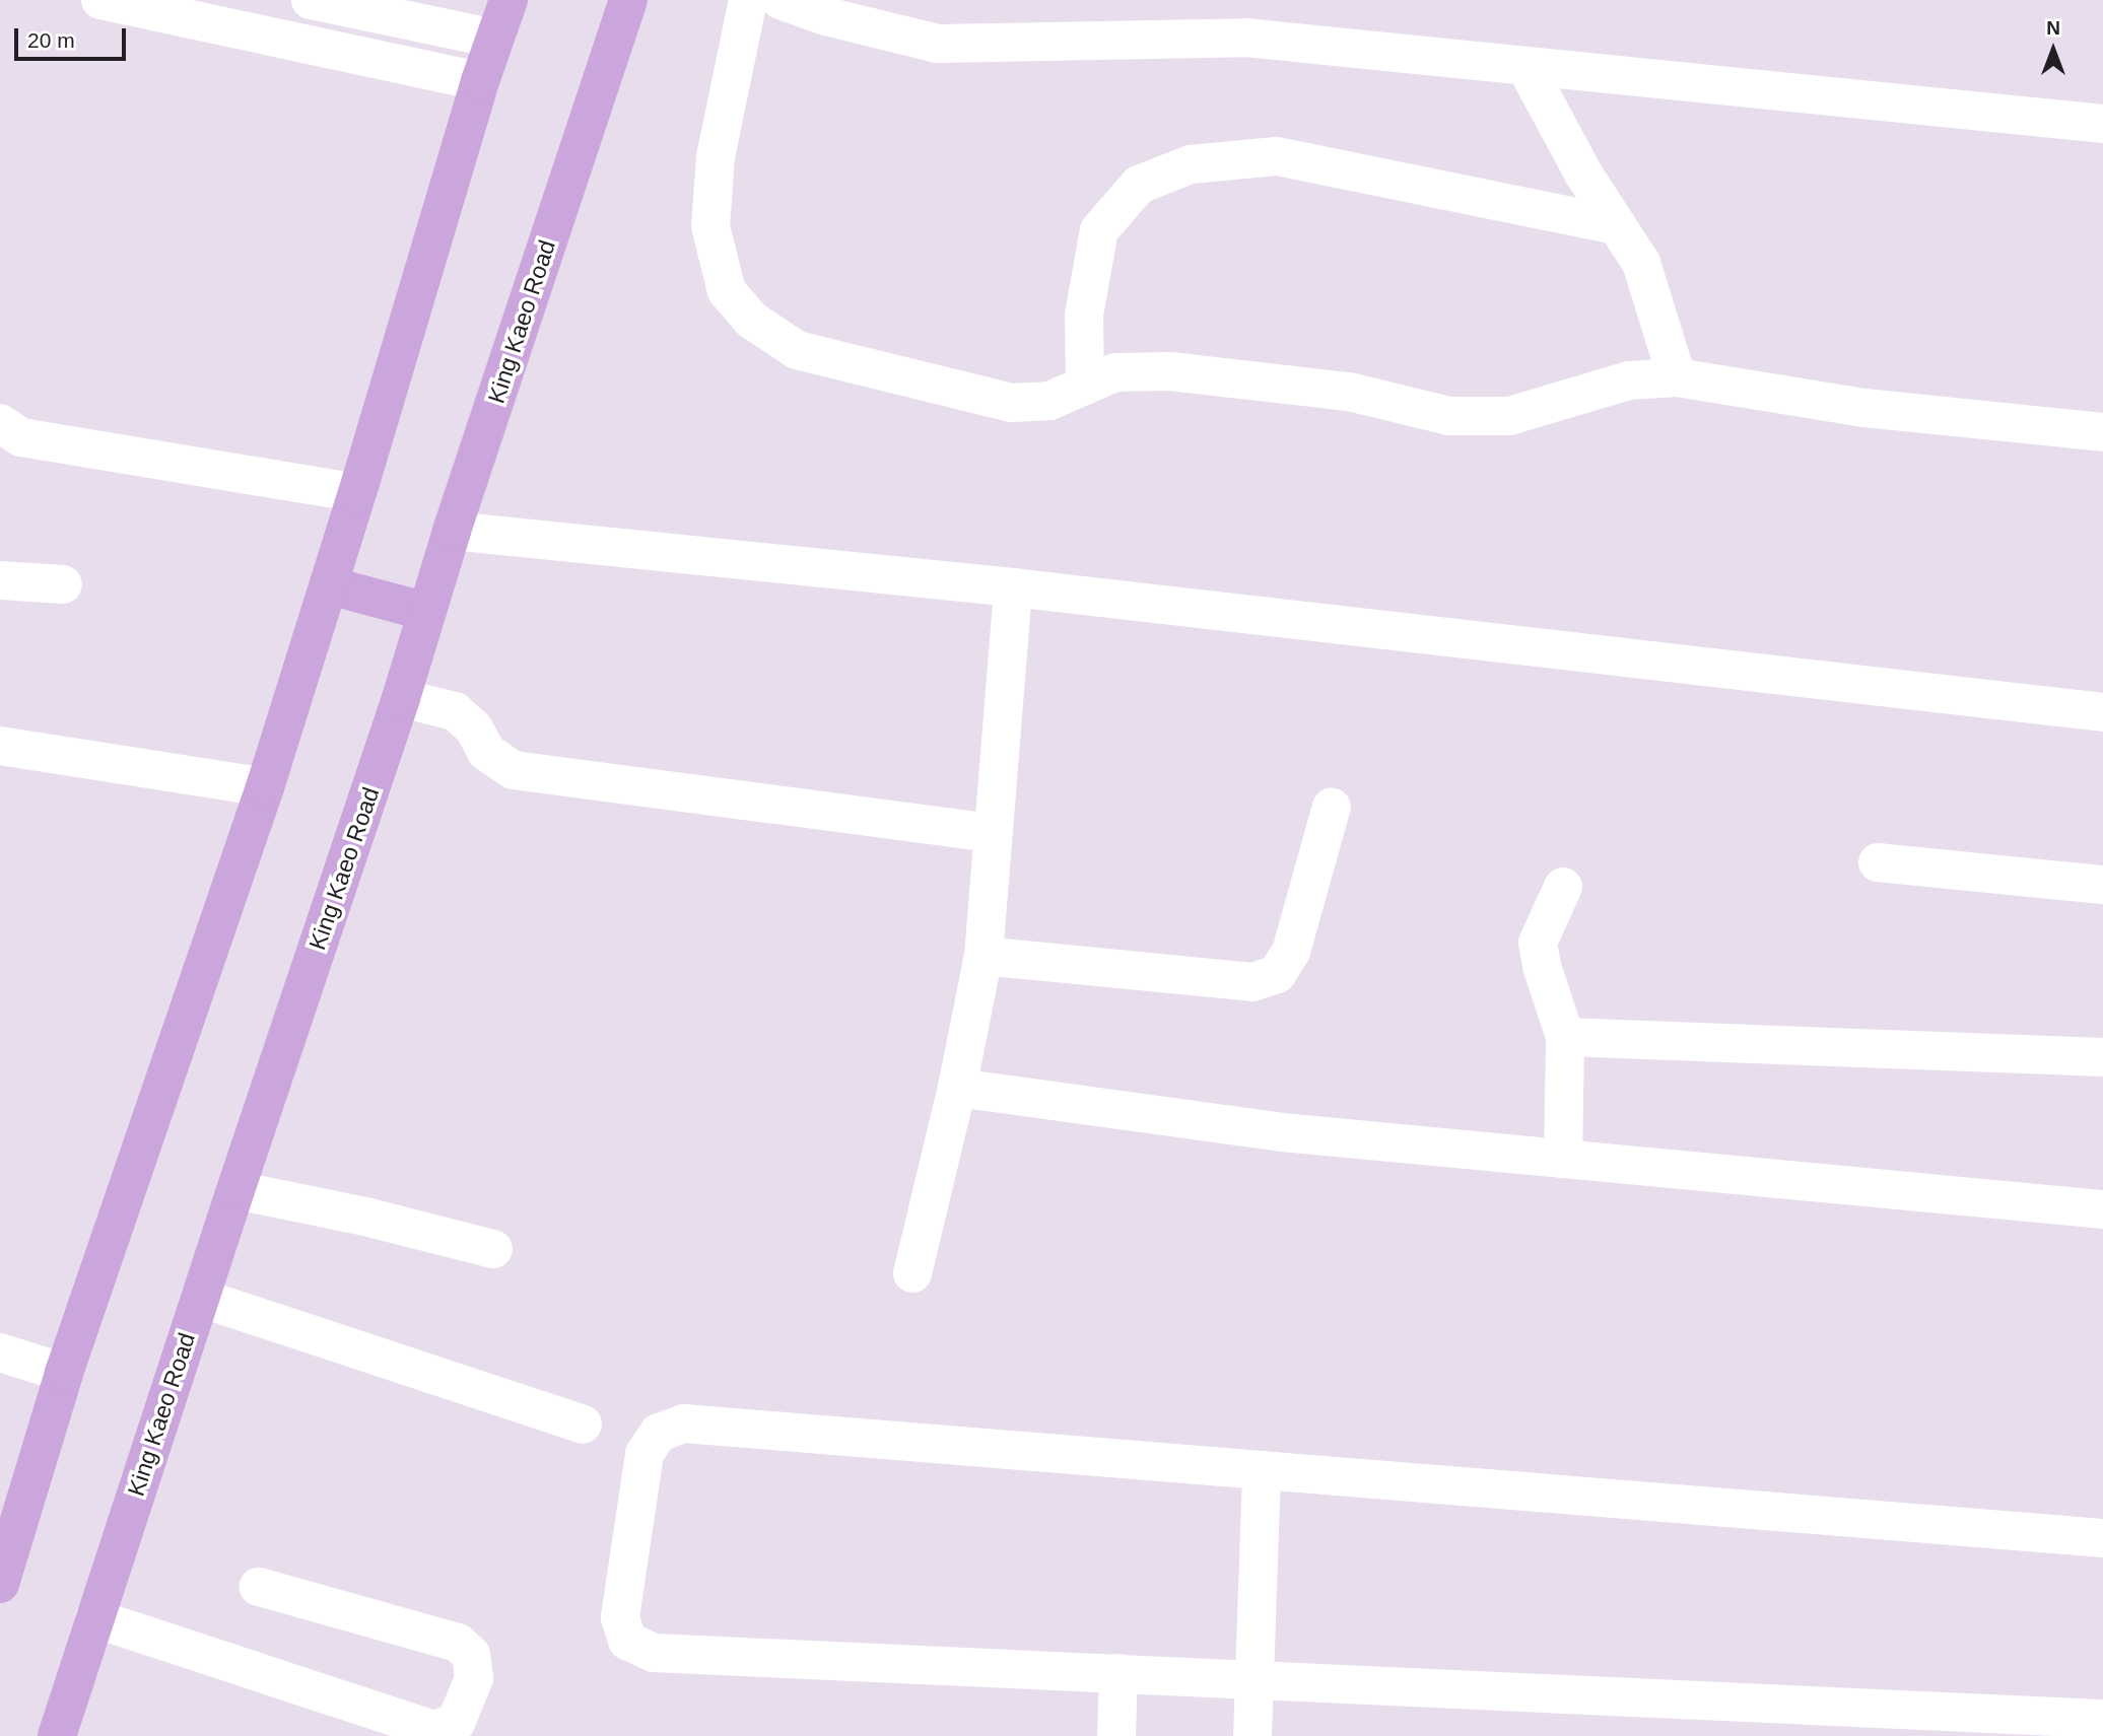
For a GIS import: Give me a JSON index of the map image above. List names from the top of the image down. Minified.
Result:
{"streets":{"main road":["King Kaeo Road"]},"scale_bar":"20 m","north":"top"}
